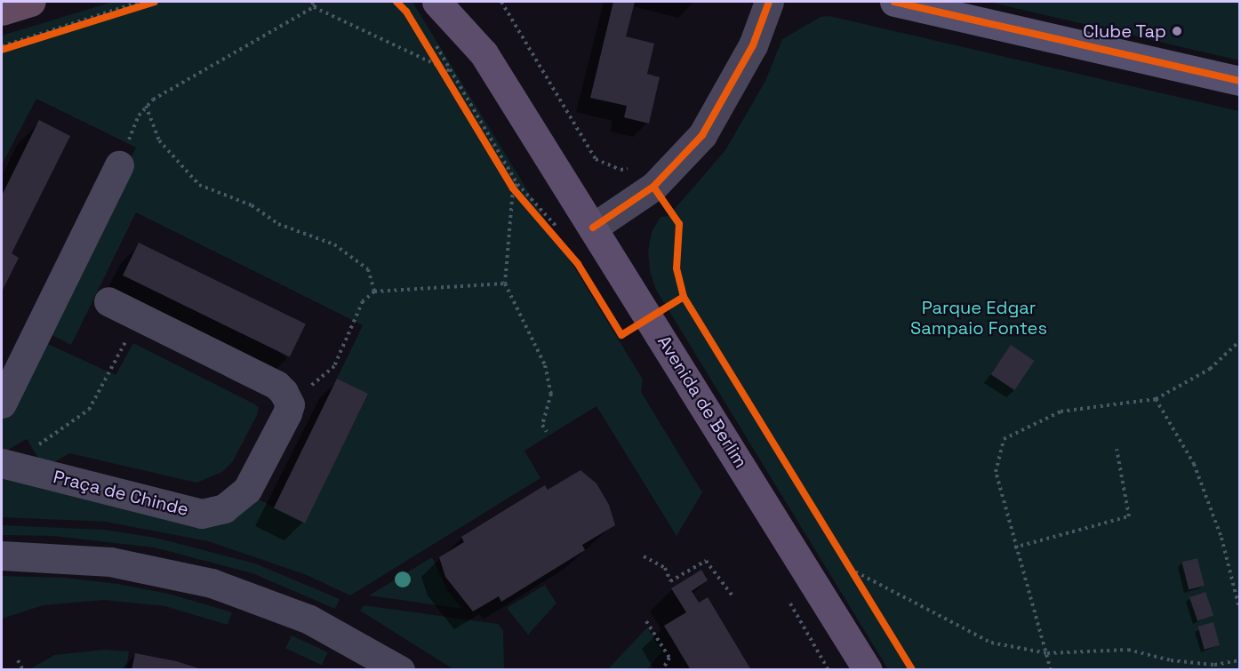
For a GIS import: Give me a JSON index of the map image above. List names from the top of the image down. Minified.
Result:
{"streets":{"main road":["Avenida de Berlim"],"street":["Praça de Chinde"]},"parks":["Parque Edgar Sampaio Fontes"],"places":["Clube Tap"]}
